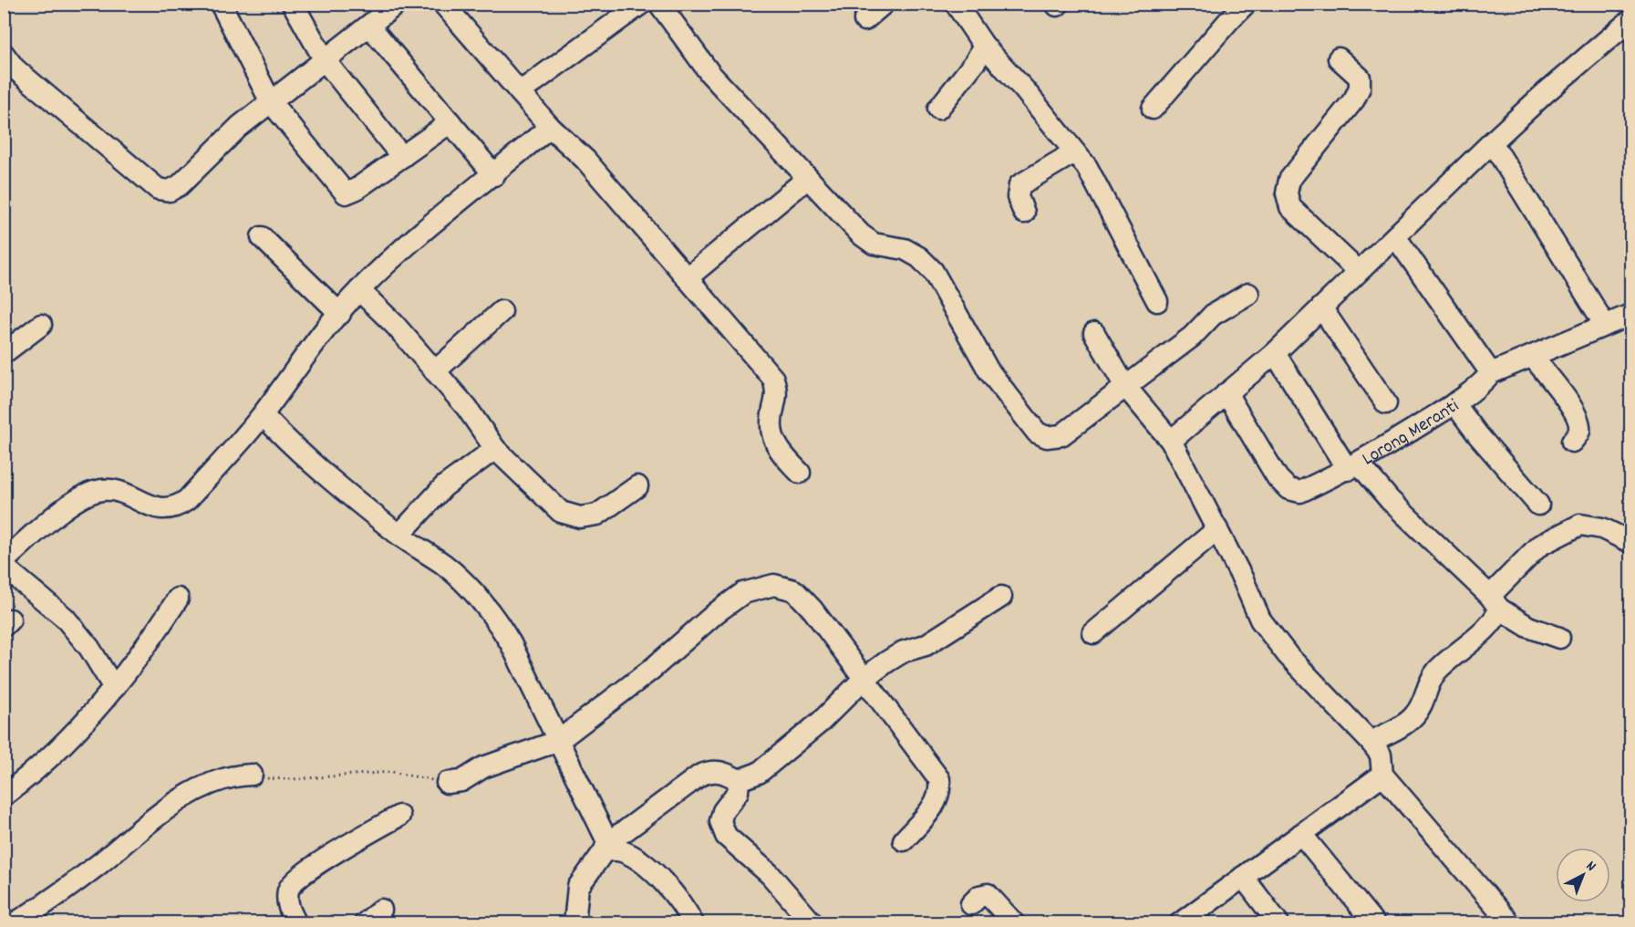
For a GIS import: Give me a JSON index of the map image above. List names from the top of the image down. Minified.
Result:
{"streets":{"street":["Lorong Meranti"]},"north":"top right"}
